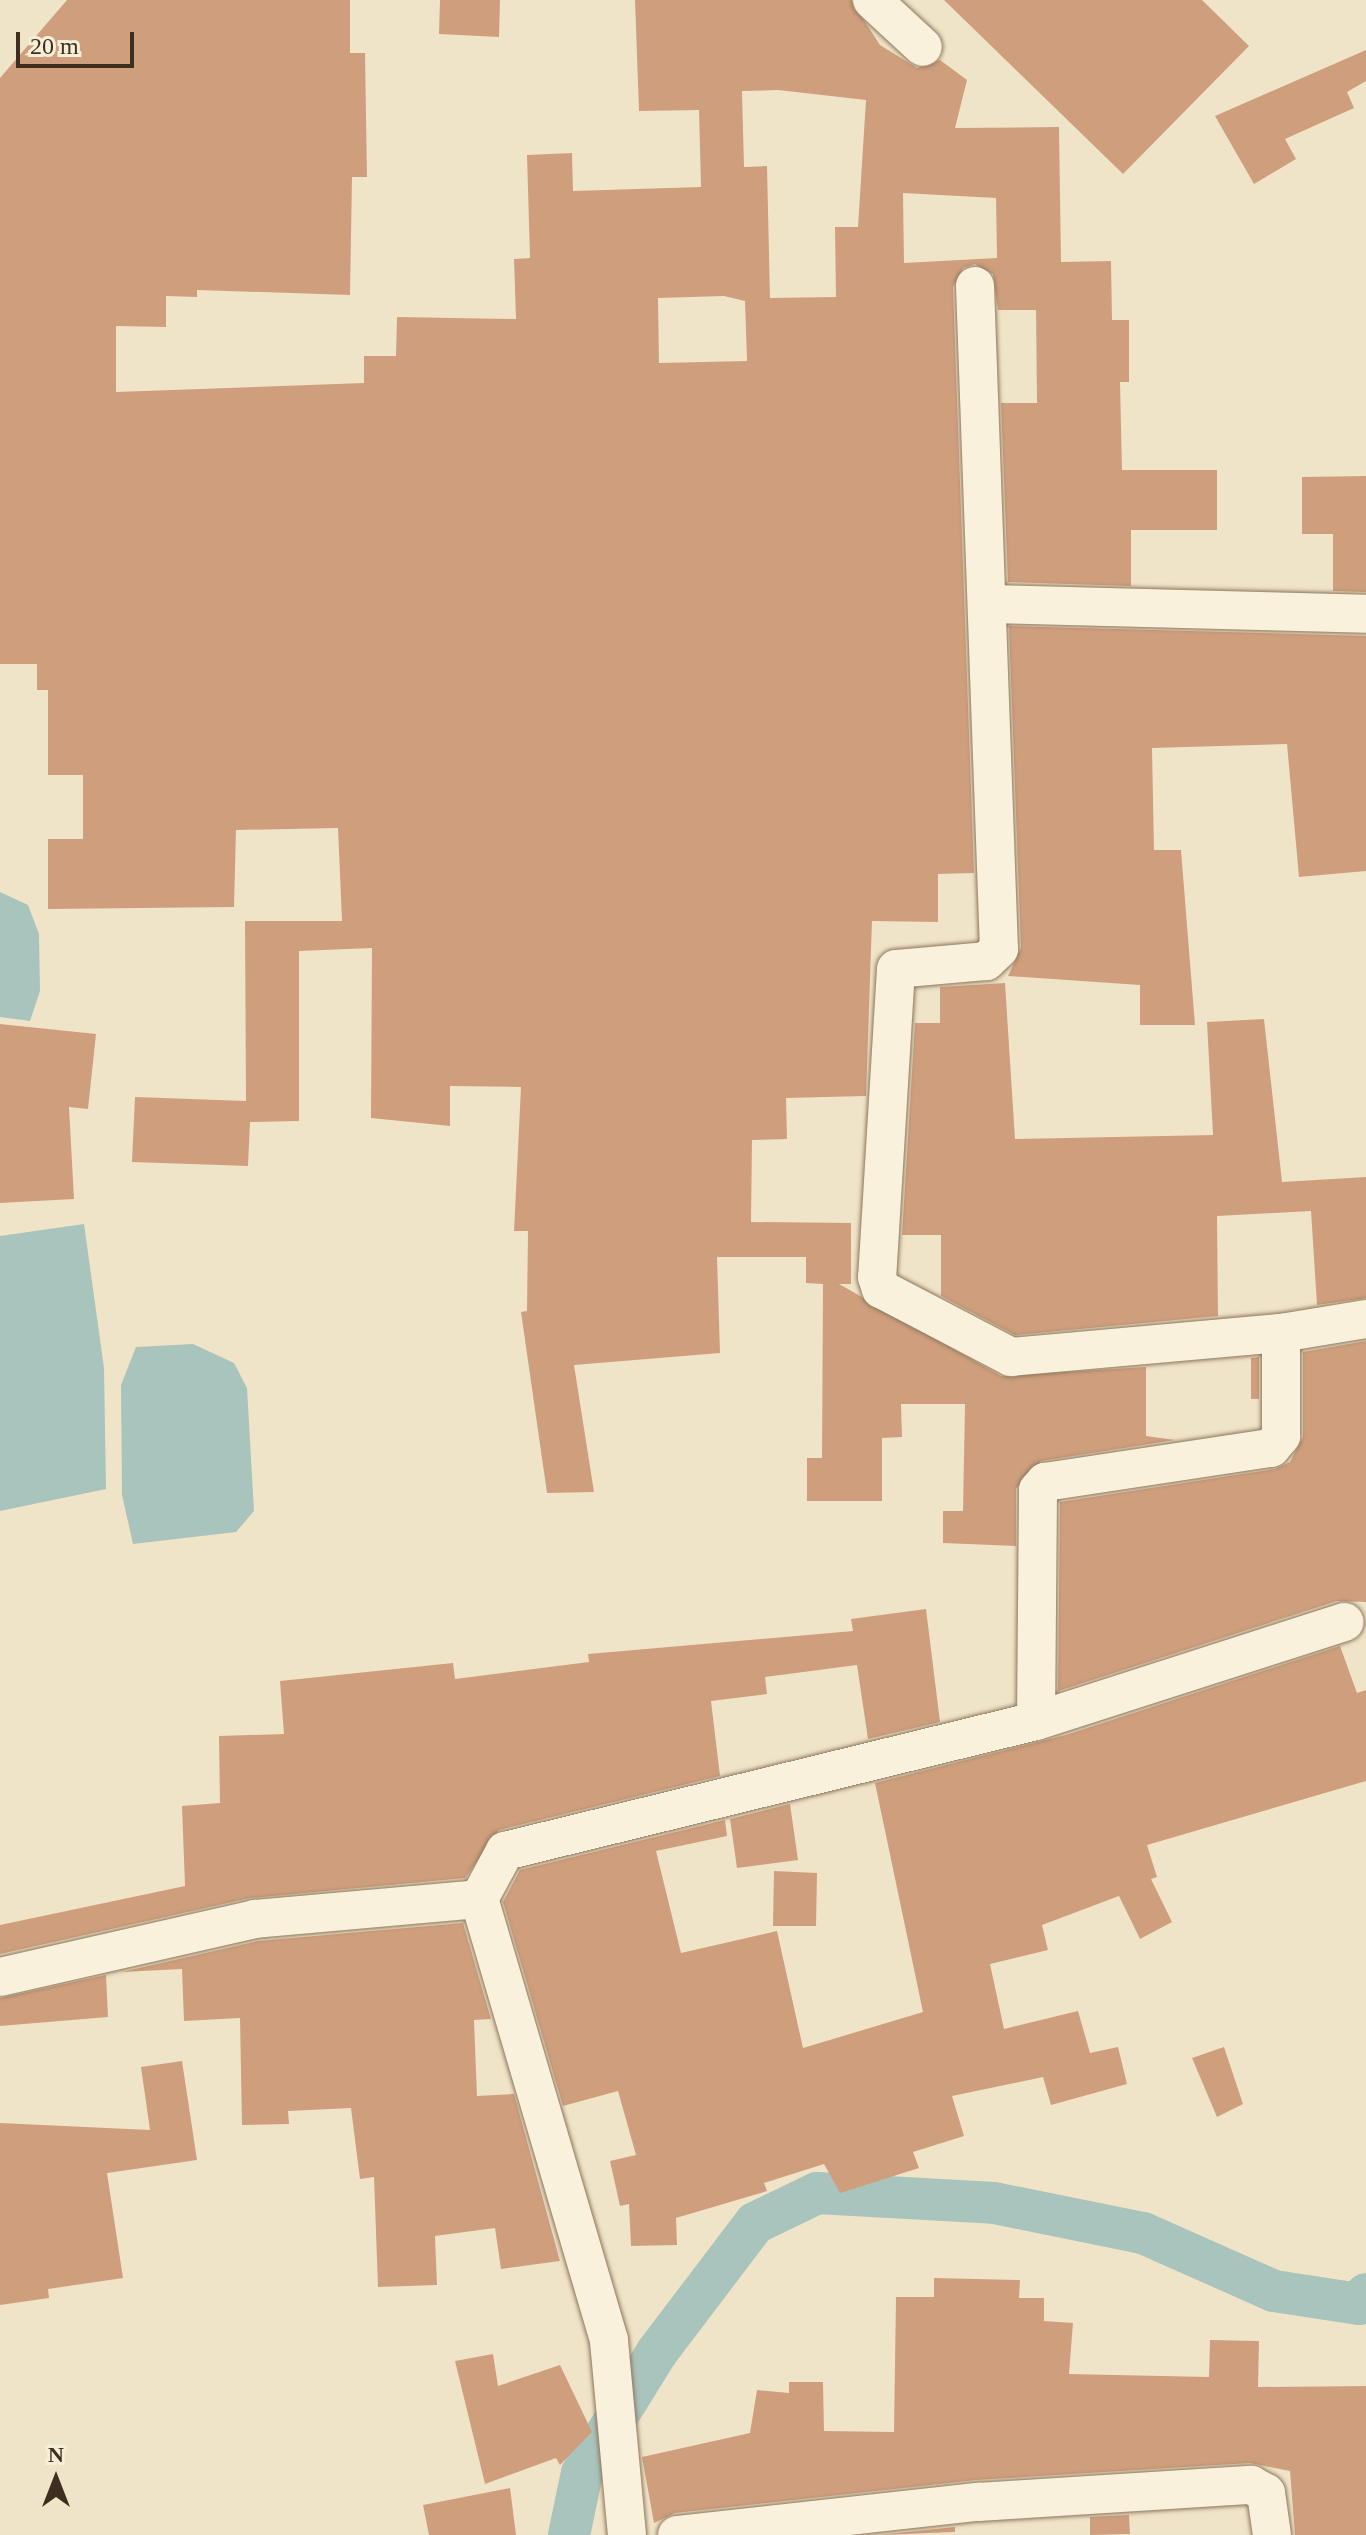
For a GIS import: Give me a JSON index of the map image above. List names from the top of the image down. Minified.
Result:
{"scale_bar":"20 m","north":"top"}
